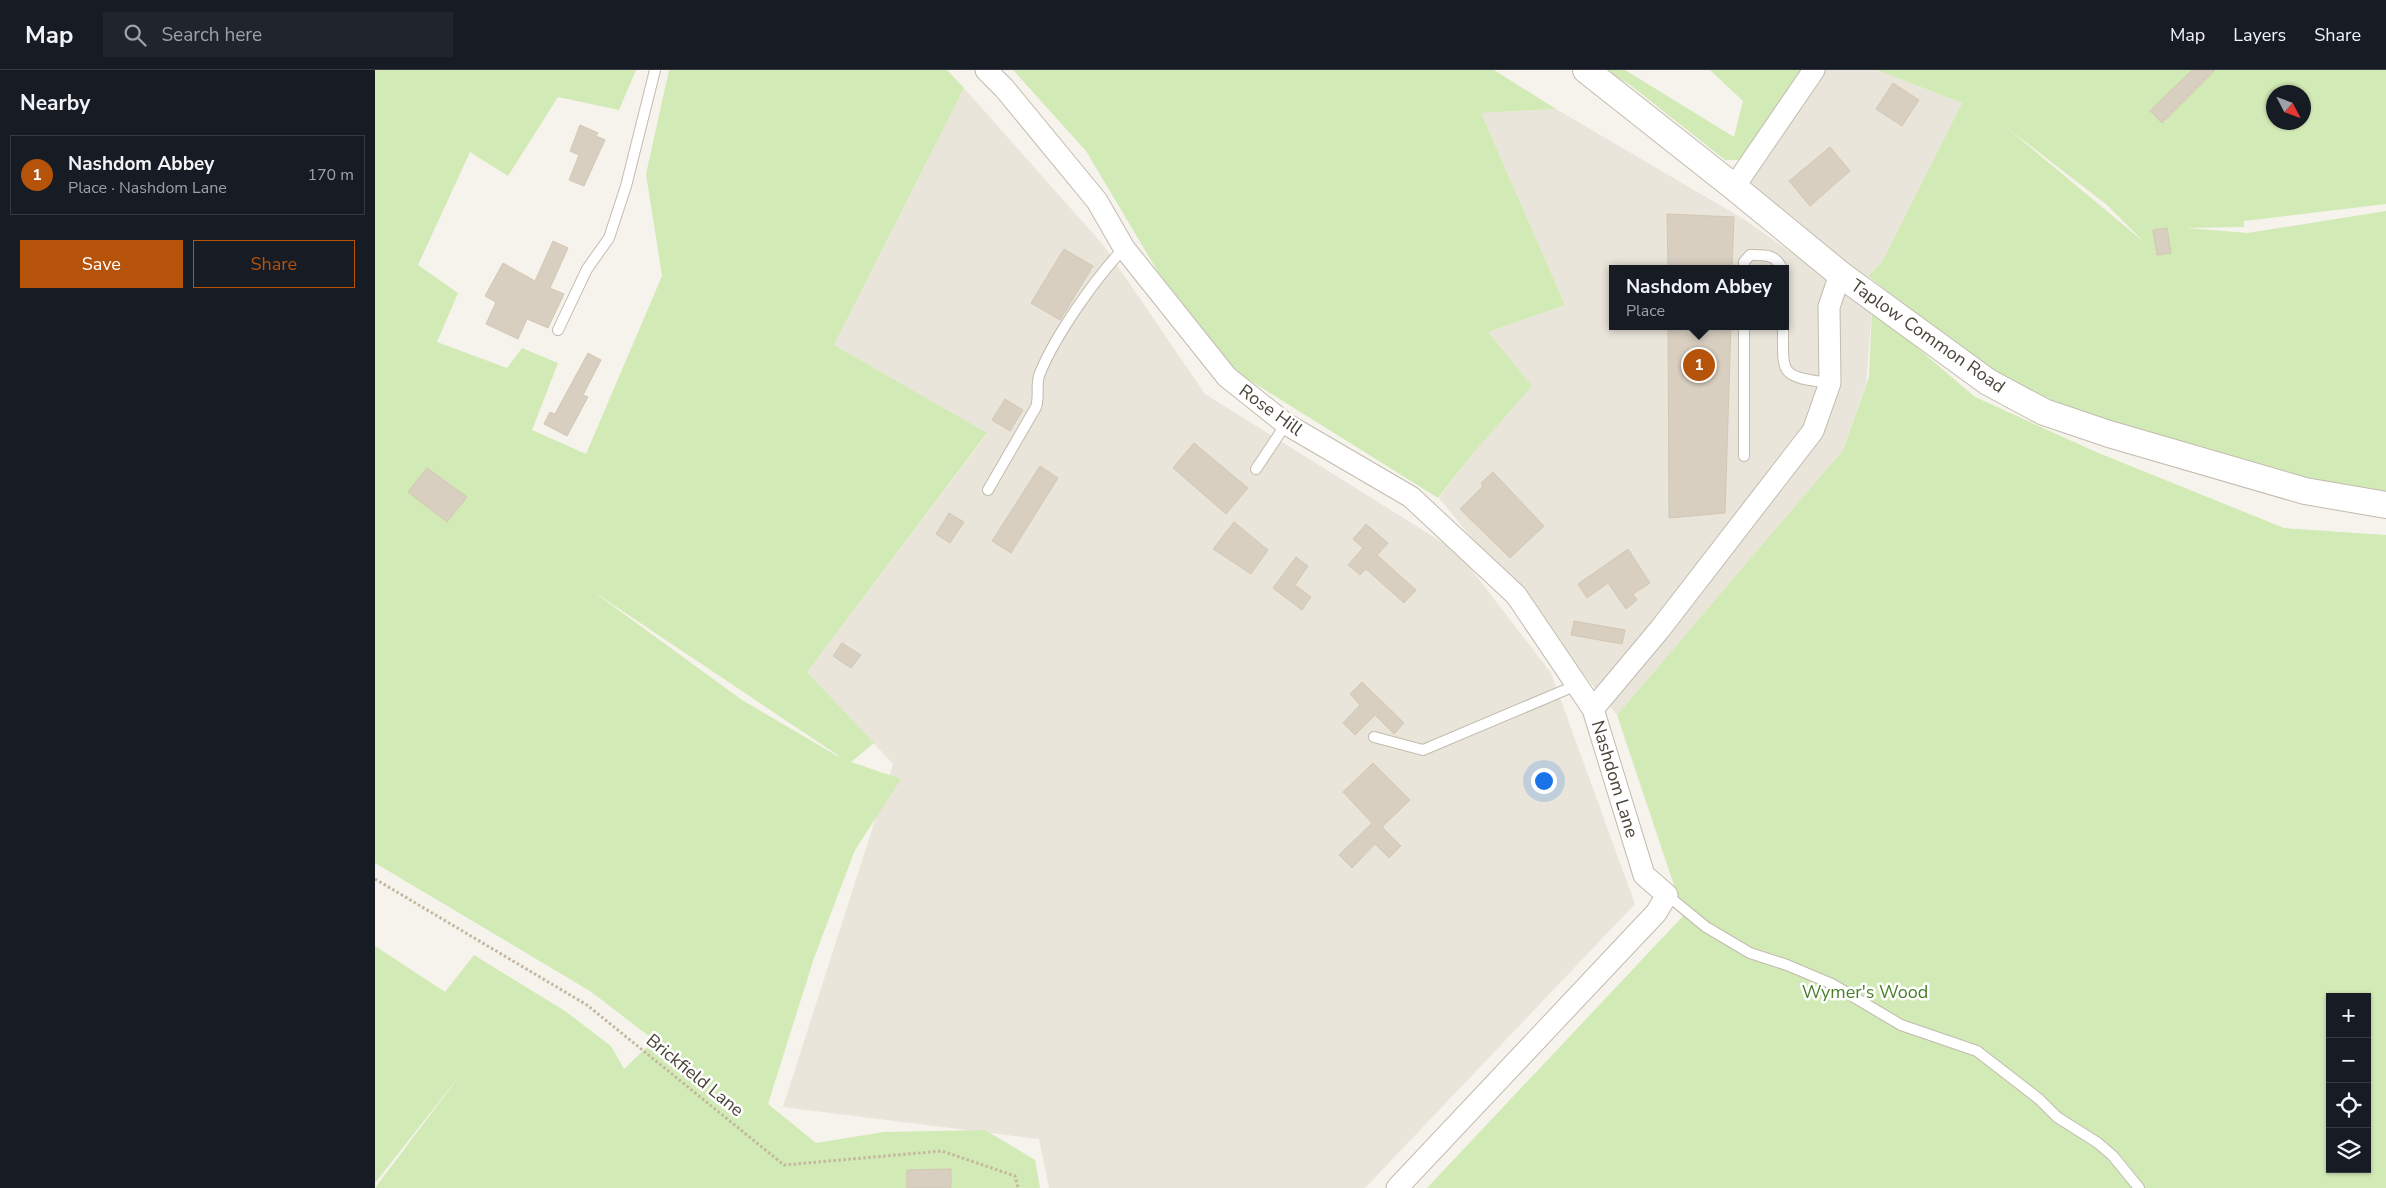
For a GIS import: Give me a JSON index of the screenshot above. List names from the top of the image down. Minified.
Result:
{"streets":{"street":["Taplow Common Road","Rose Hill","Nashdom Lane"],"path":["Brickfield Lane"]},"crossings":[["Taplow Common Road","Nashdom Lane"],["Rose Hill","Nashdom Lane"]],"parks":["Wymer's Wood"],"north":"bottom right","page":{"header":"Map","search":"Search here","nav":["Map","Layers","Share"],"heading":"Nearby","list":[{"mark":"1","name":"Nashdom Abbey","note":"Place · Nashdom Lane","value":"170 m"}],"buttons":["Save","Share"],"popup":["Nashdom Abbey","Place"],"pins":"1","map_buttons":["+","−"]}}
